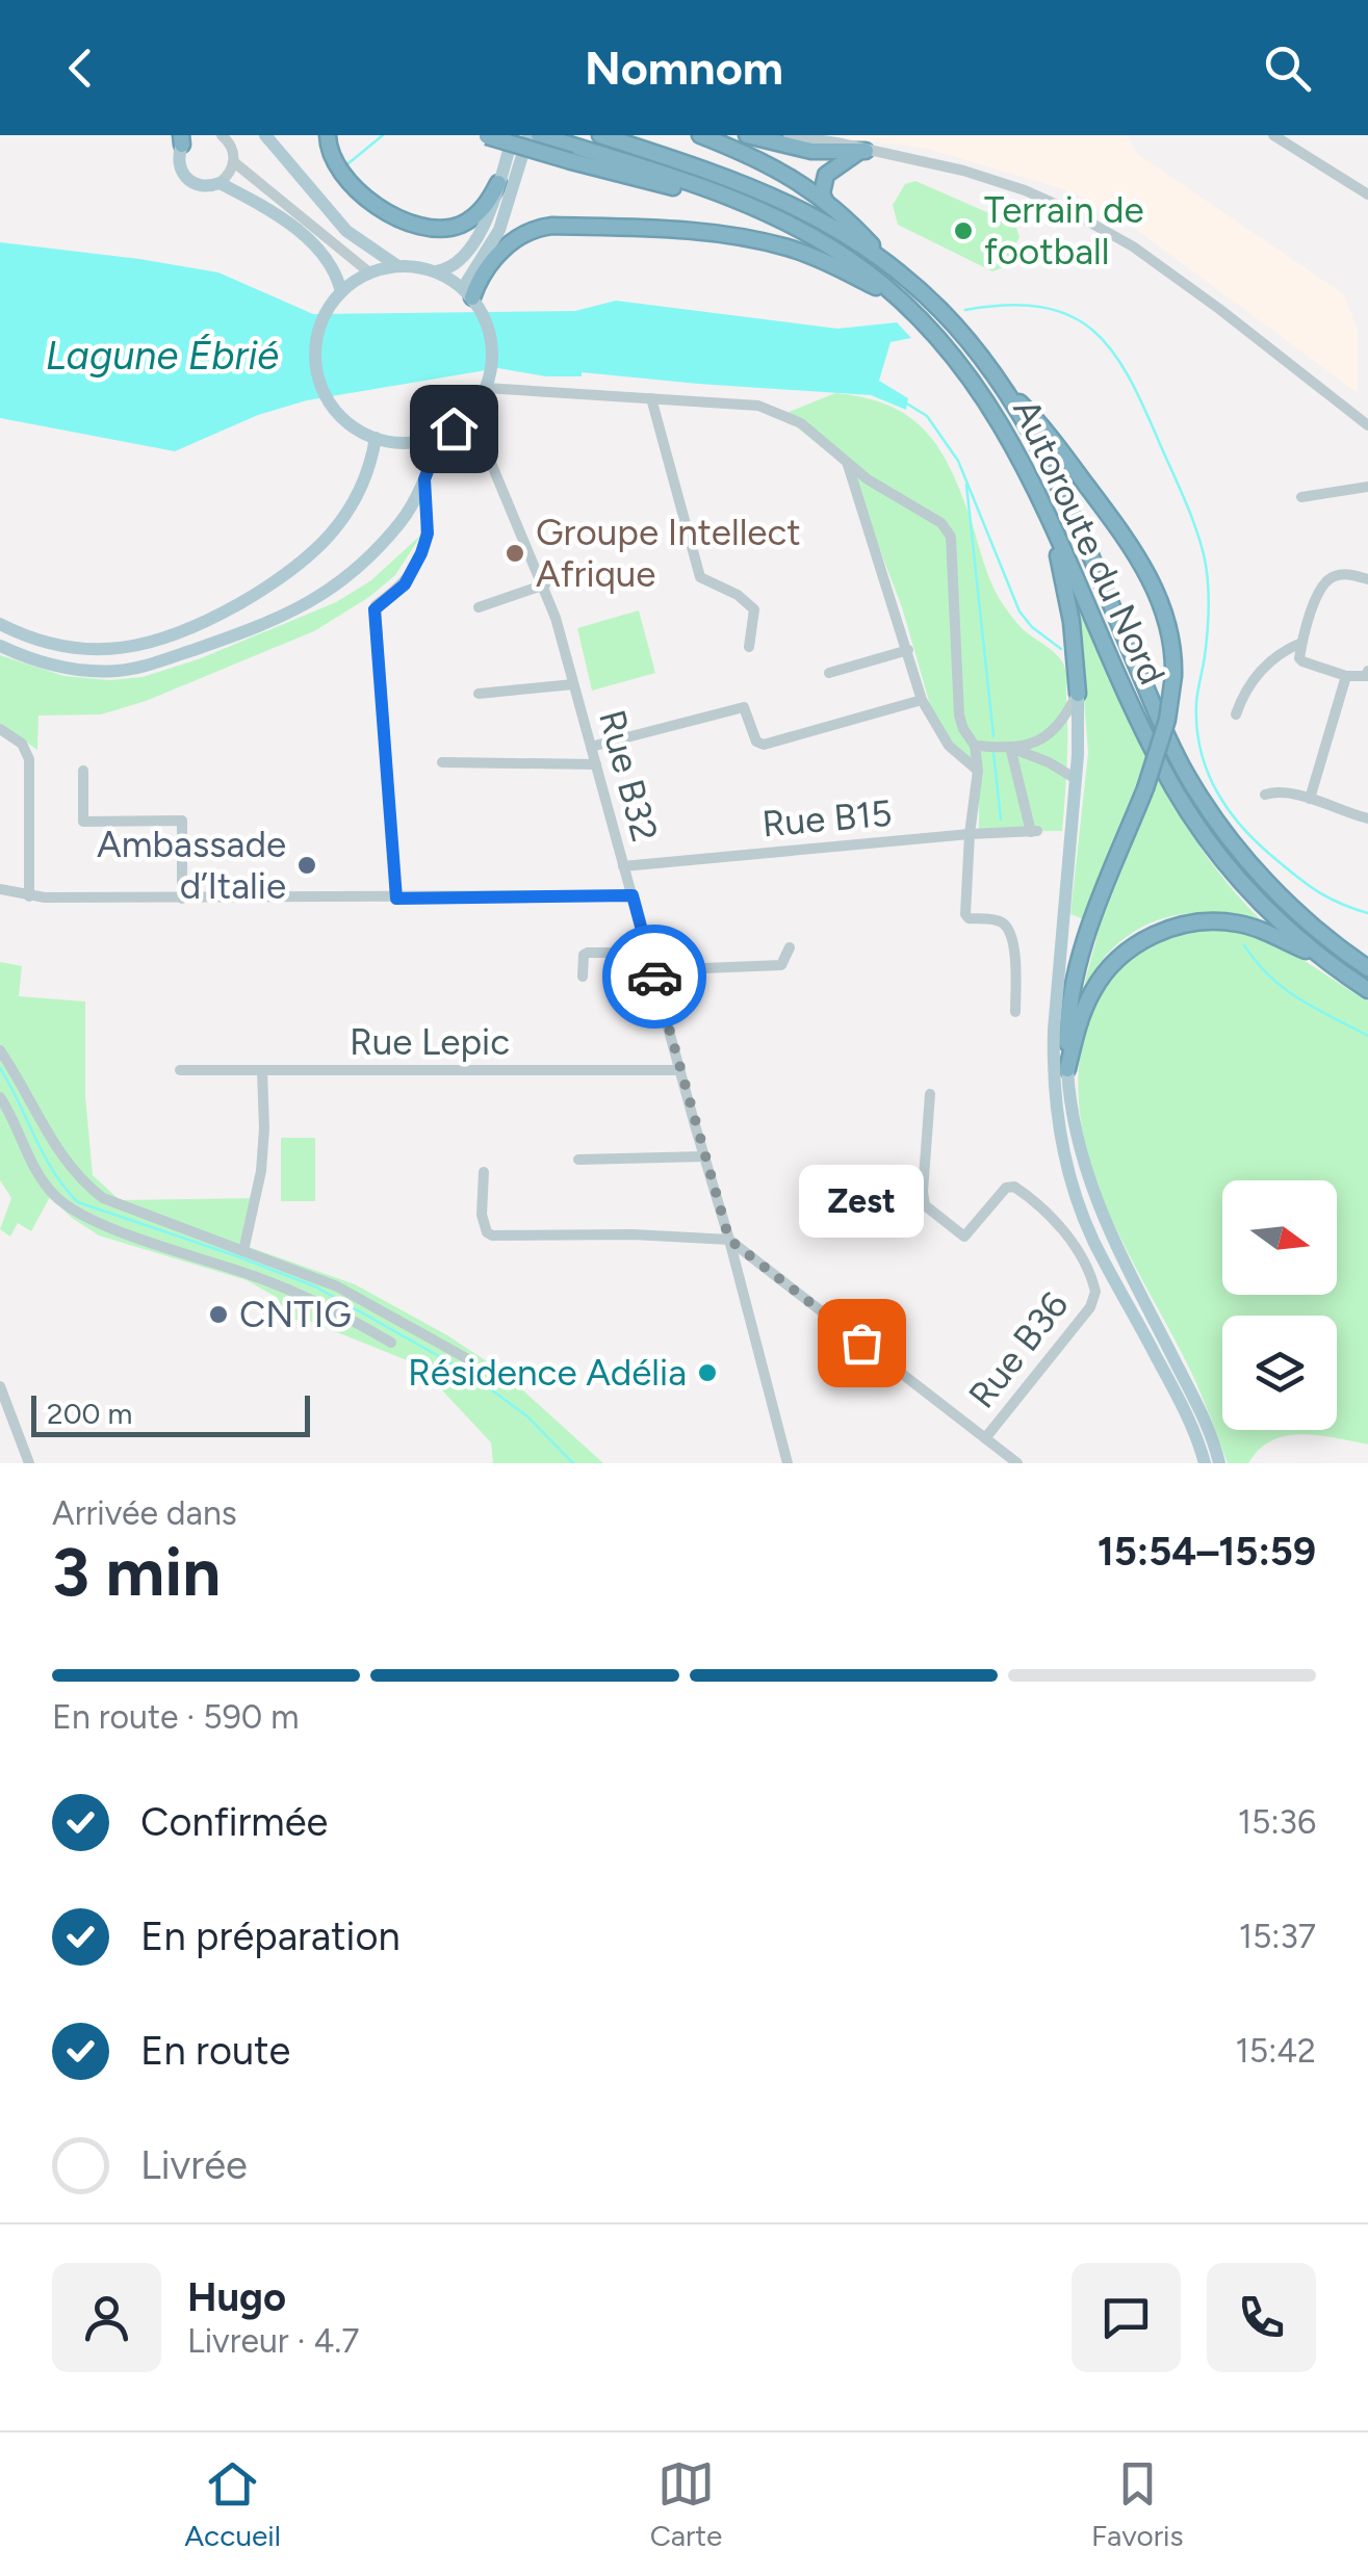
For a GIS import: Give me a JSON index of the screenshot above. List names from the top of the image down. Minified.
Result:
{"streets":{"highway":["Autoroute du Nord"],"street":["Rue B32","Rue B15","Rue Lepic","Rue B36"]},"crossings":[["Rue B32","Rue B15"],["Rue B32","Rue Lepic"]],"water":["Lagune Ébrié"],"places":["Terrain de football","Groupe Intellect Afrique","Ambassade d’Italie","CNTIG","Zest","Résidence Adélia"],"scale_bar":"200 m","north":"right","page":{"header":"Nomnom","bubble":"Zest","scale":"200 m","heading":["3 min","Arrivée dans","15:54–15:59"],"panel":["Hugo","Livreur · 4.7"],"bar":"En route · 590 m","list":[["Confirmée","15:36"],["En préparation","15:37"],["En route","15:42"],"Livrée"],"tabs":["Accueil","Carte","Favoris"]}}
